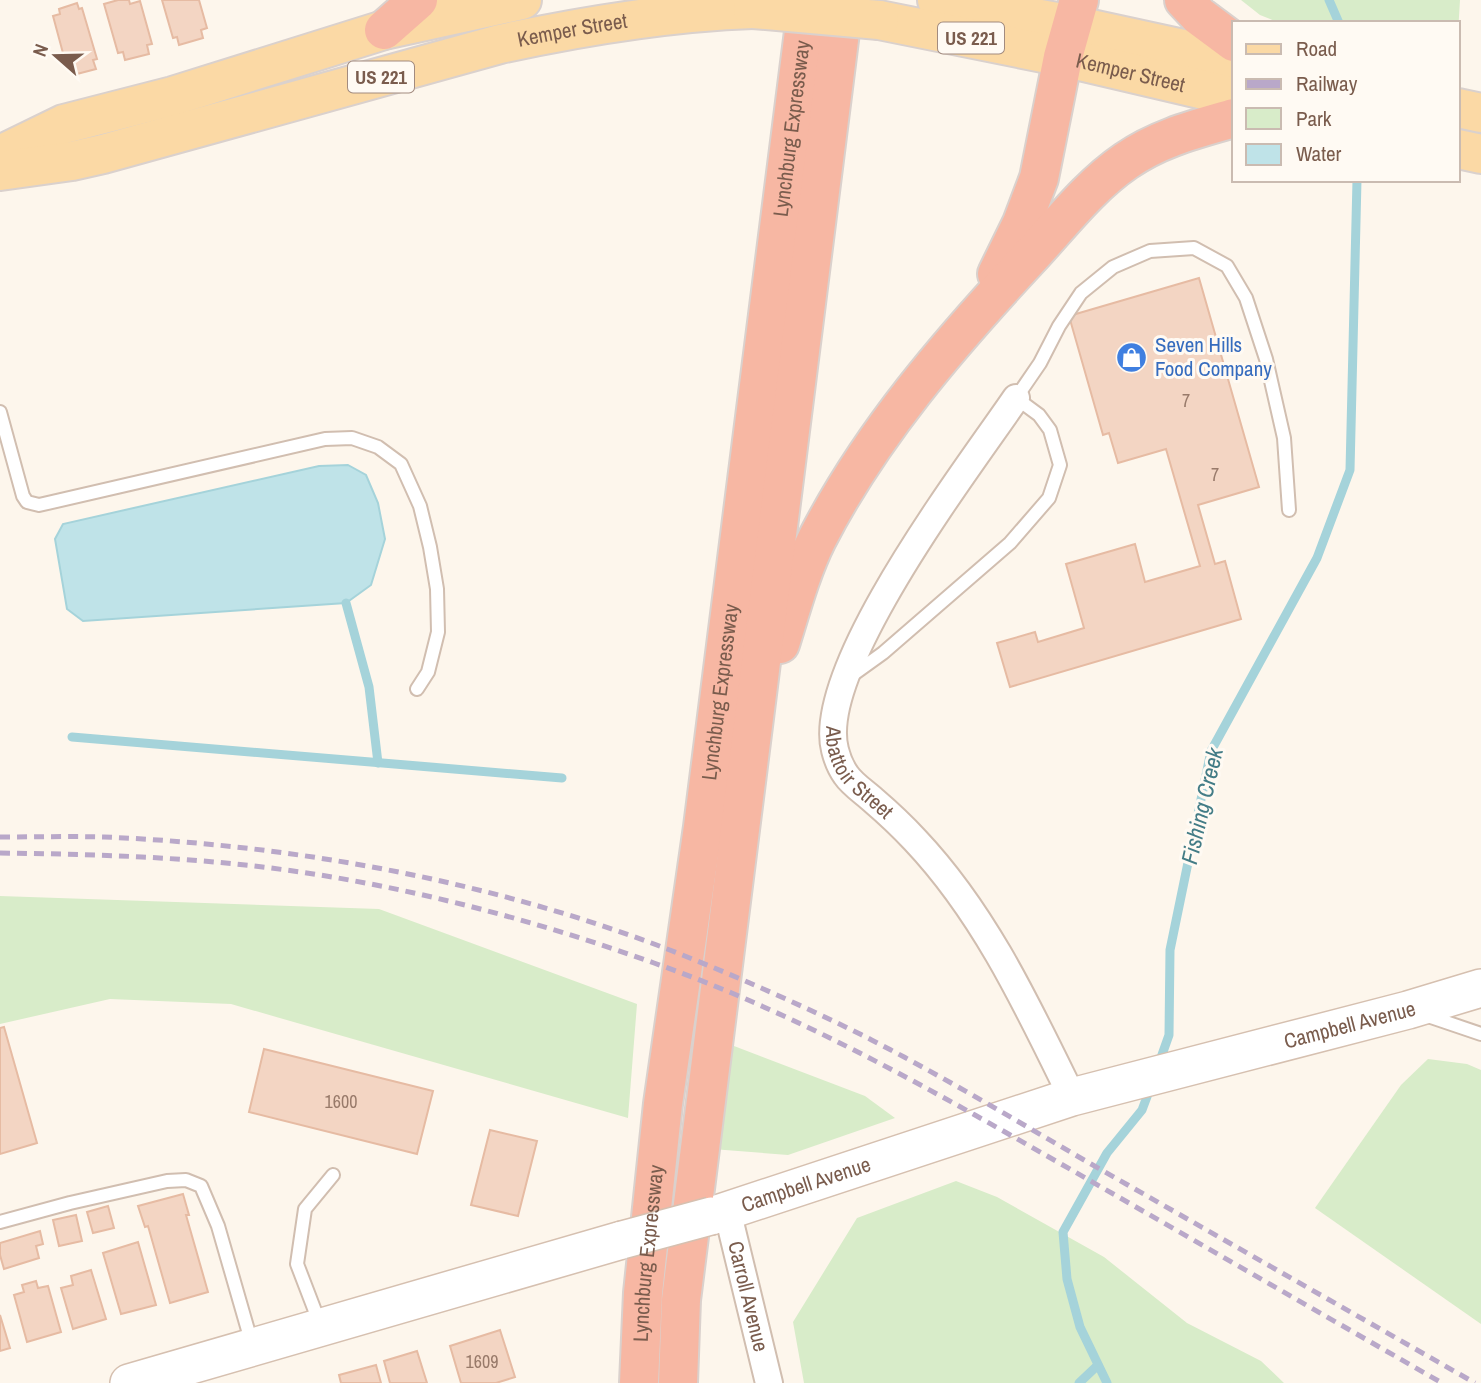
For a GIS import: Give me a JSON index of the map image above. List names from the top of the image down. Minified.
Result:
{"streets":{"highway":["Lynchburg Expressway"],"main road":["Kemper Street","US 221","Campbell Avenue"],"street":["Abattoir Street","Carroll Avenue"]},"crossings":[["Abattoir Street","Campbell Avenue"],["Campbell Avenue","Carroll Avenue"]],"water":["Fishing Creek"],"places":{"shop":["Seven Hills Food Company"]},"house_numbers":["7","7","1600","1609"],"legend":["Road","Railway","Park","Water"],"north":"left"}
